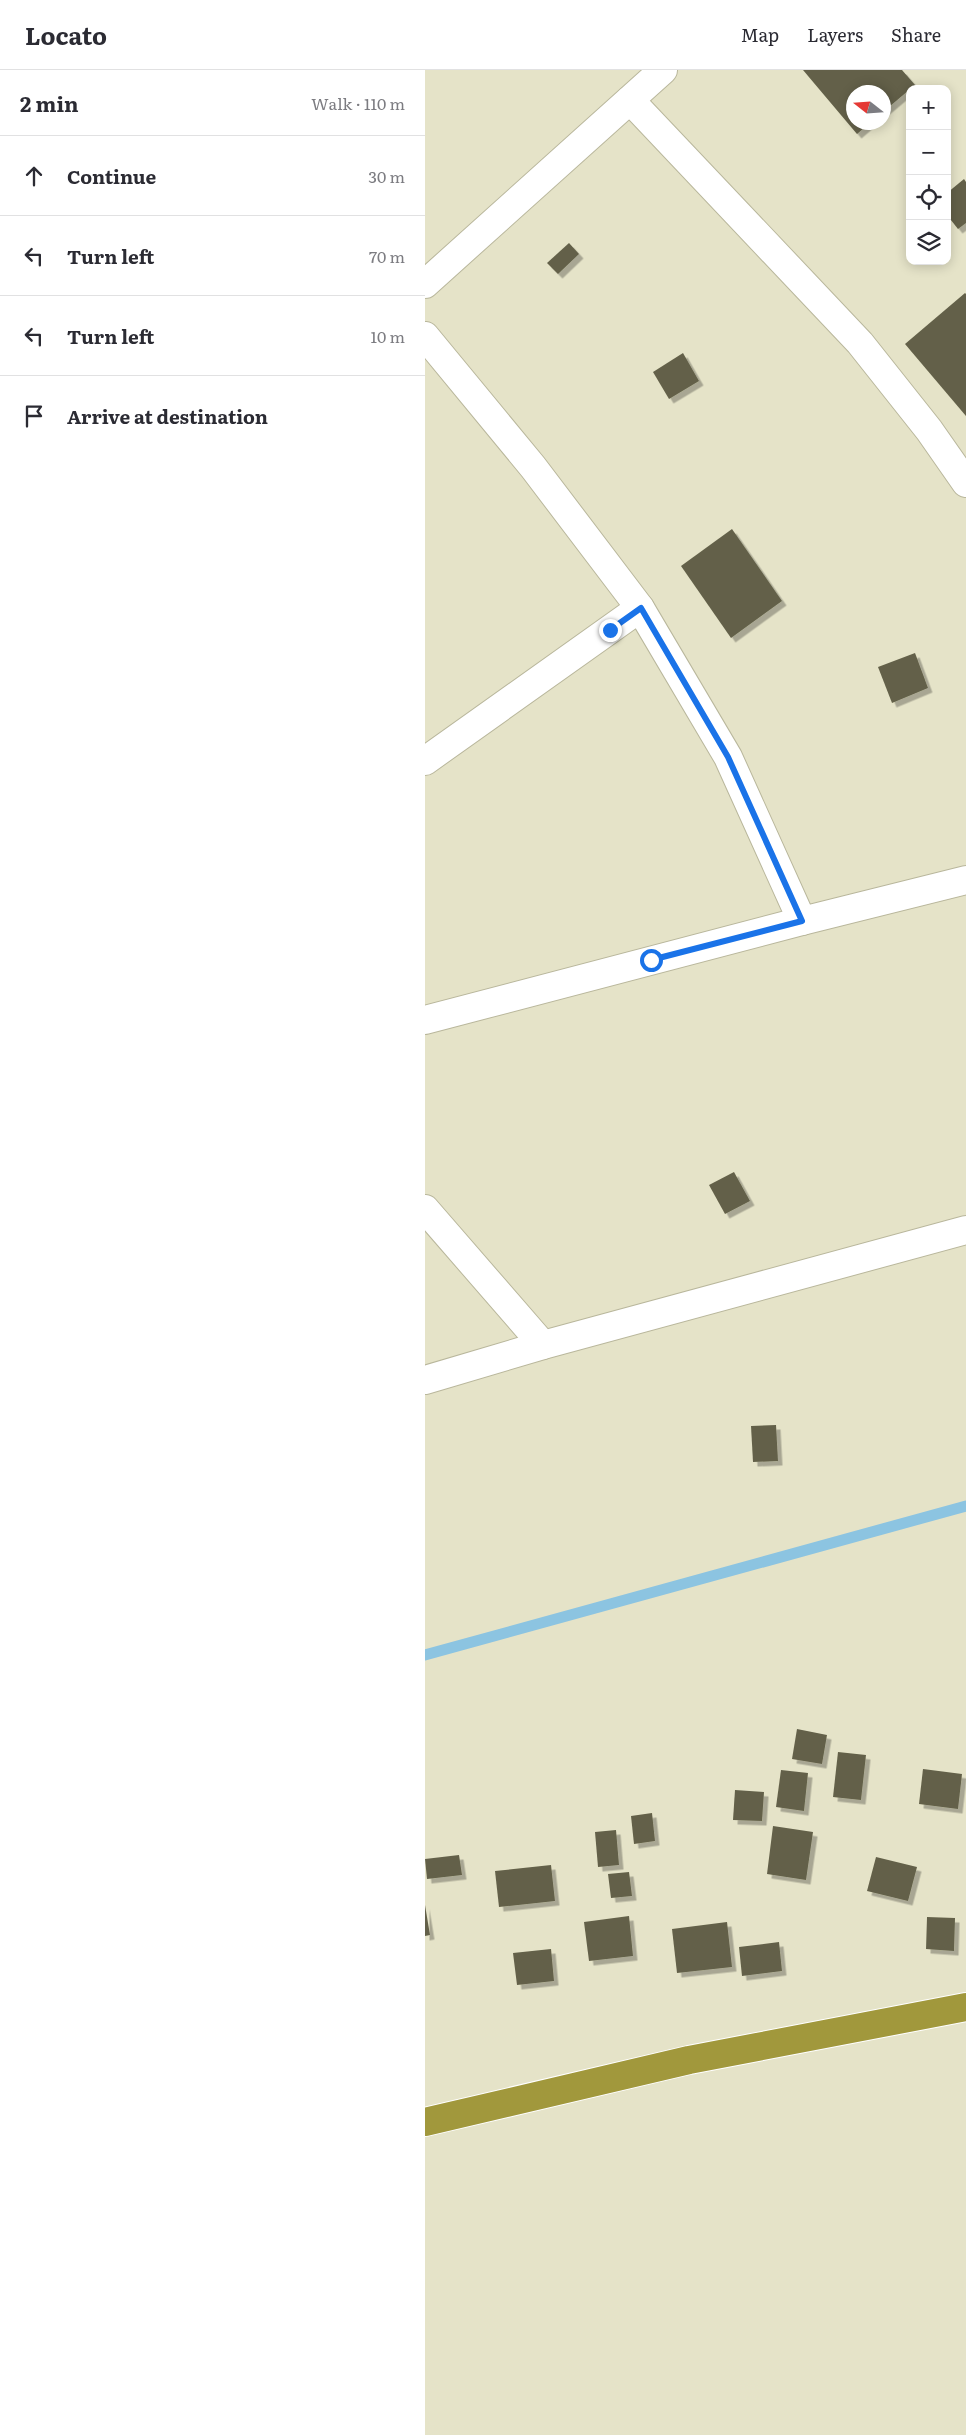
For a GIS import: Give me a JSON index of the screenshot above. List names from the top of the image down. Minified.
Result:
{"north":"left","page":{"header":"Locato","nav":["Map","Layers","Share"],"heading":["2 min","Walk · 110 m"],"map_buttons":["+","−"],"list":[["Continue","30 m"],["Turn left","70 m"],["Turn left","10 m"],"Arrive at destination"]}}
